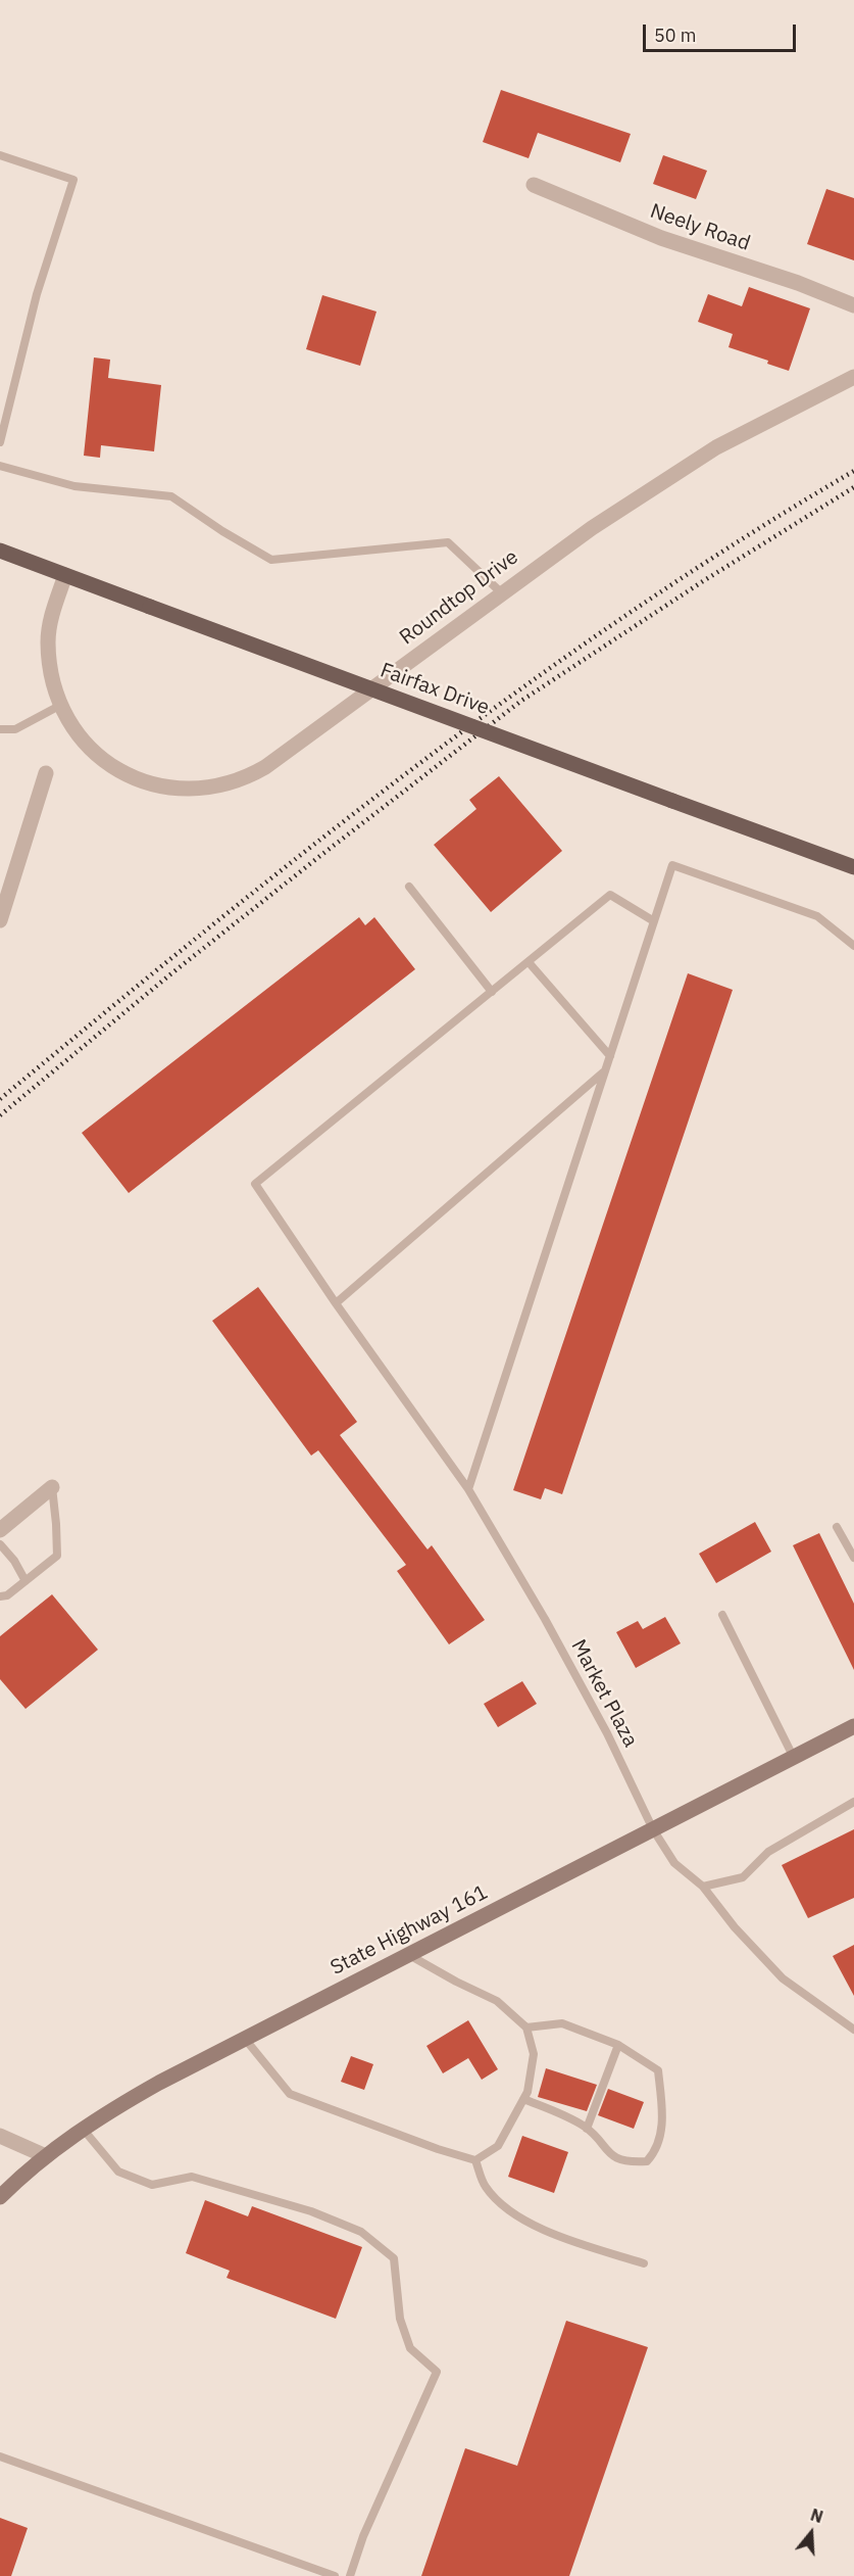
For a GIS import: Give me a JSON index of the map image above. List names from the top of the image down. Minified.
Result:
{"streets":{"main road":["Fairfax Drive","State Highway 161"],"street":["Neely Road","Roundtop Drive"],"lane":["Market Plaza"]},"crossings":[["Roundtop Drive","Fairfax Drive"],["Market Plaza","State Highway 161"]],"scale_bar":"50 m","north":"top"}
